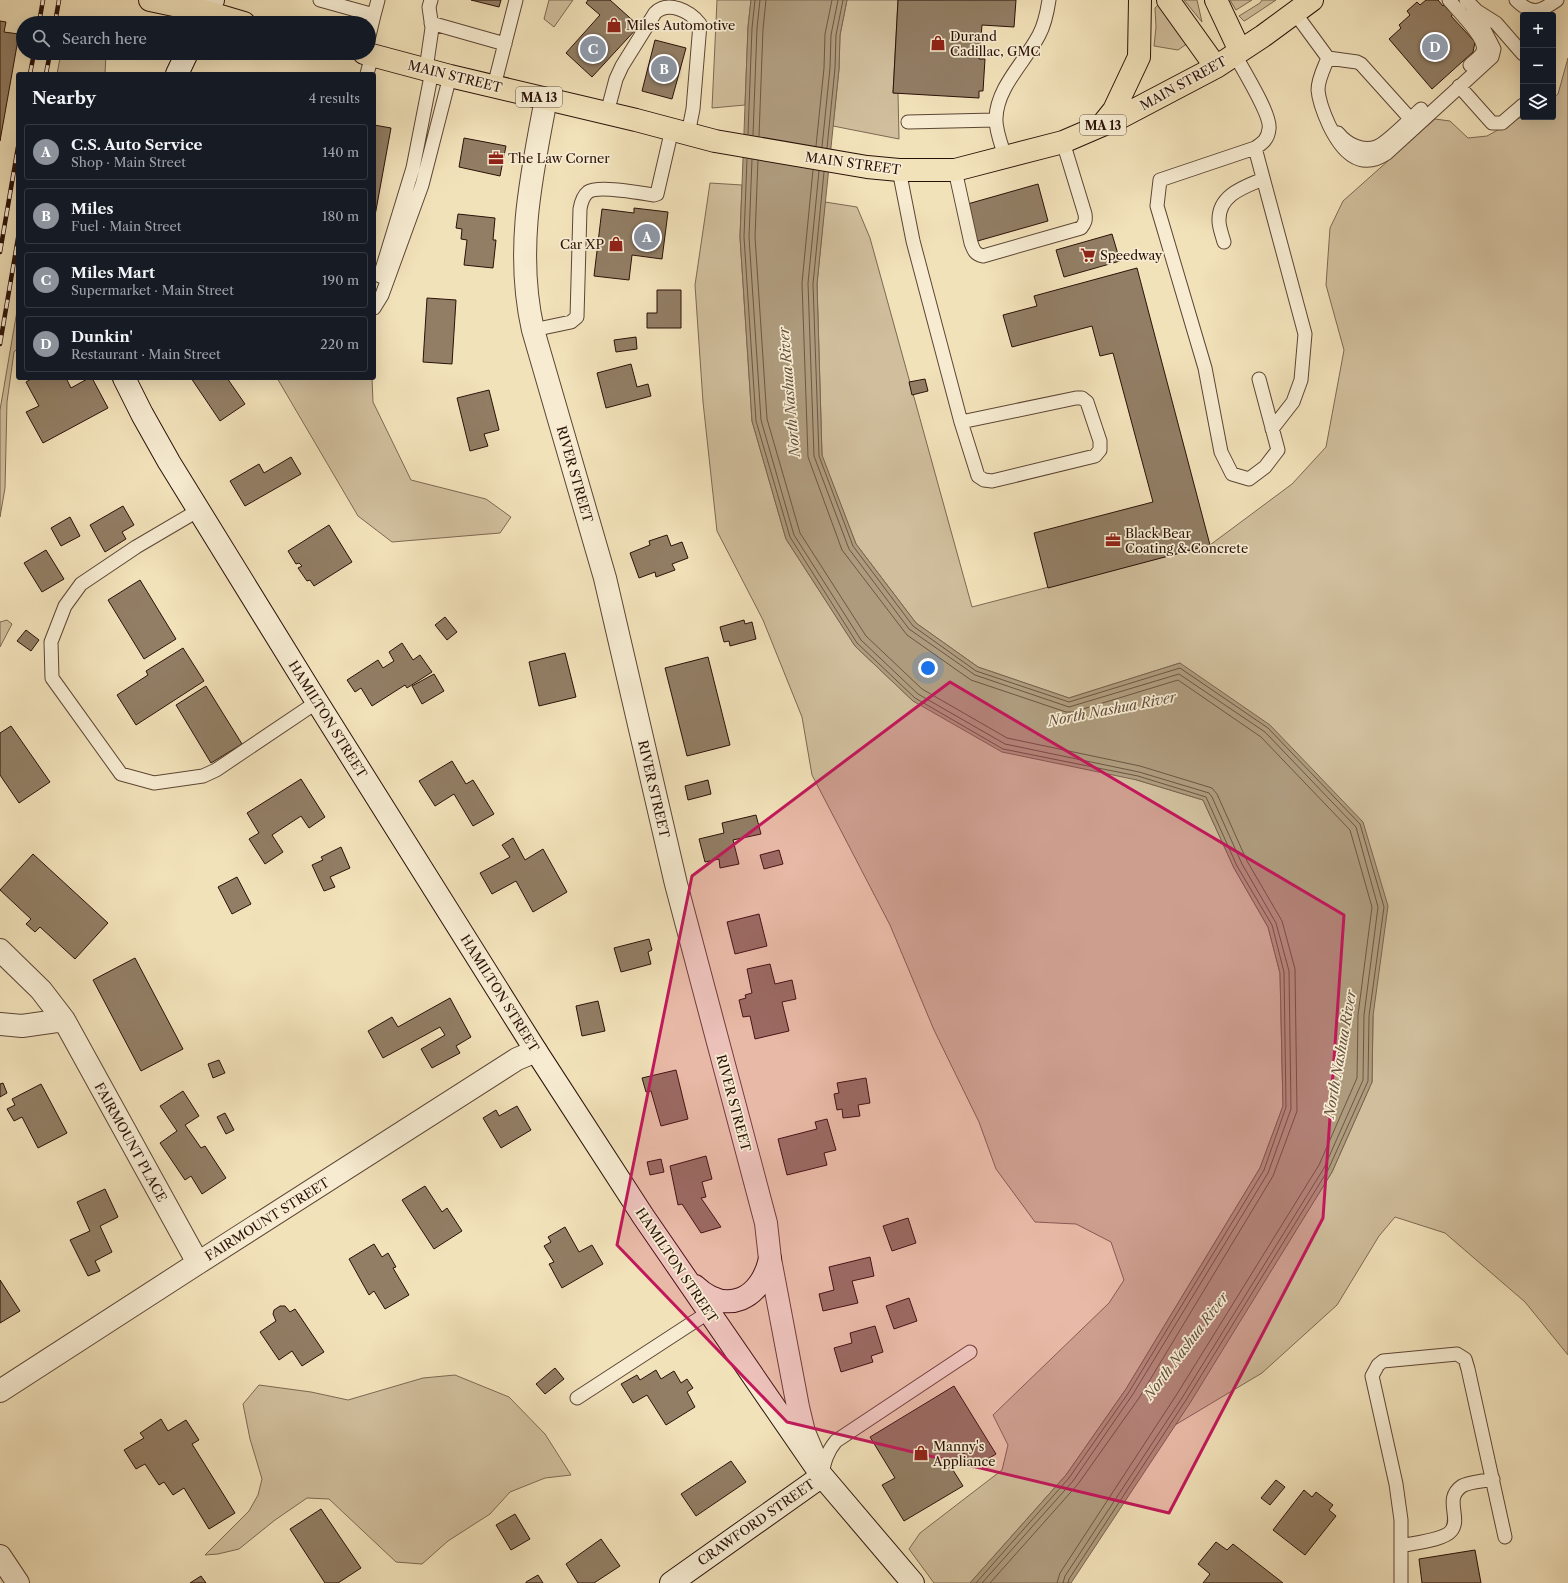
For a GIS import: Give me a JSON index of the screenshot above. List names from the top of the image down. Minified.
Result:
{"streets":{"main road":["MAIN STREET","MA 13"],"street":["RIVER STREET","HAMILTON STREET","FAIRMOUNT PLACE","FAIRMOUNT STREET","CRAWFORD STREET"]},"crossings":[["MAIN STREET","RIVER STREET"],["RIVER STREET","HAMILTON STREET"],["RIVER STREET","CRAWFORD STREET"],["HAMILTON STREET","FAIRMOUNT STREET"],["HAMILTON STREET","CRAWFORD STREET"],["FAIRMOUNT PLACE","FAIRMOUNT STREET"]],"water":["North Nashua River"],"places":{"shop":["Miles Automotive","Durand Cadillac, GMC","Car XP","Manny's Appliance"],"office":["The Law Corner","Black Bear Coating & Concrete"],"supermarket":["Speedway"]},"page":{"map_buttons":["+","−"],"search":"Search here","pins":["D","C","B","A"],"heading":["Nearby","4 results"],"list":[{"mark":"A","name":"C.S. Auto Service","note":"Shop · Main Street","value":"140 m"},{"mark":"B","name":"Miles","note":"Fuel · Main Street","value":"180 m"},{"mark":"C","name":"Miles Mart","note":"Supermarket · Main Street","value":"190 m"},{"mark":"D","name":"Dunkin'","note":"Restaurant · Main Street","value":"220 m"}]}}
